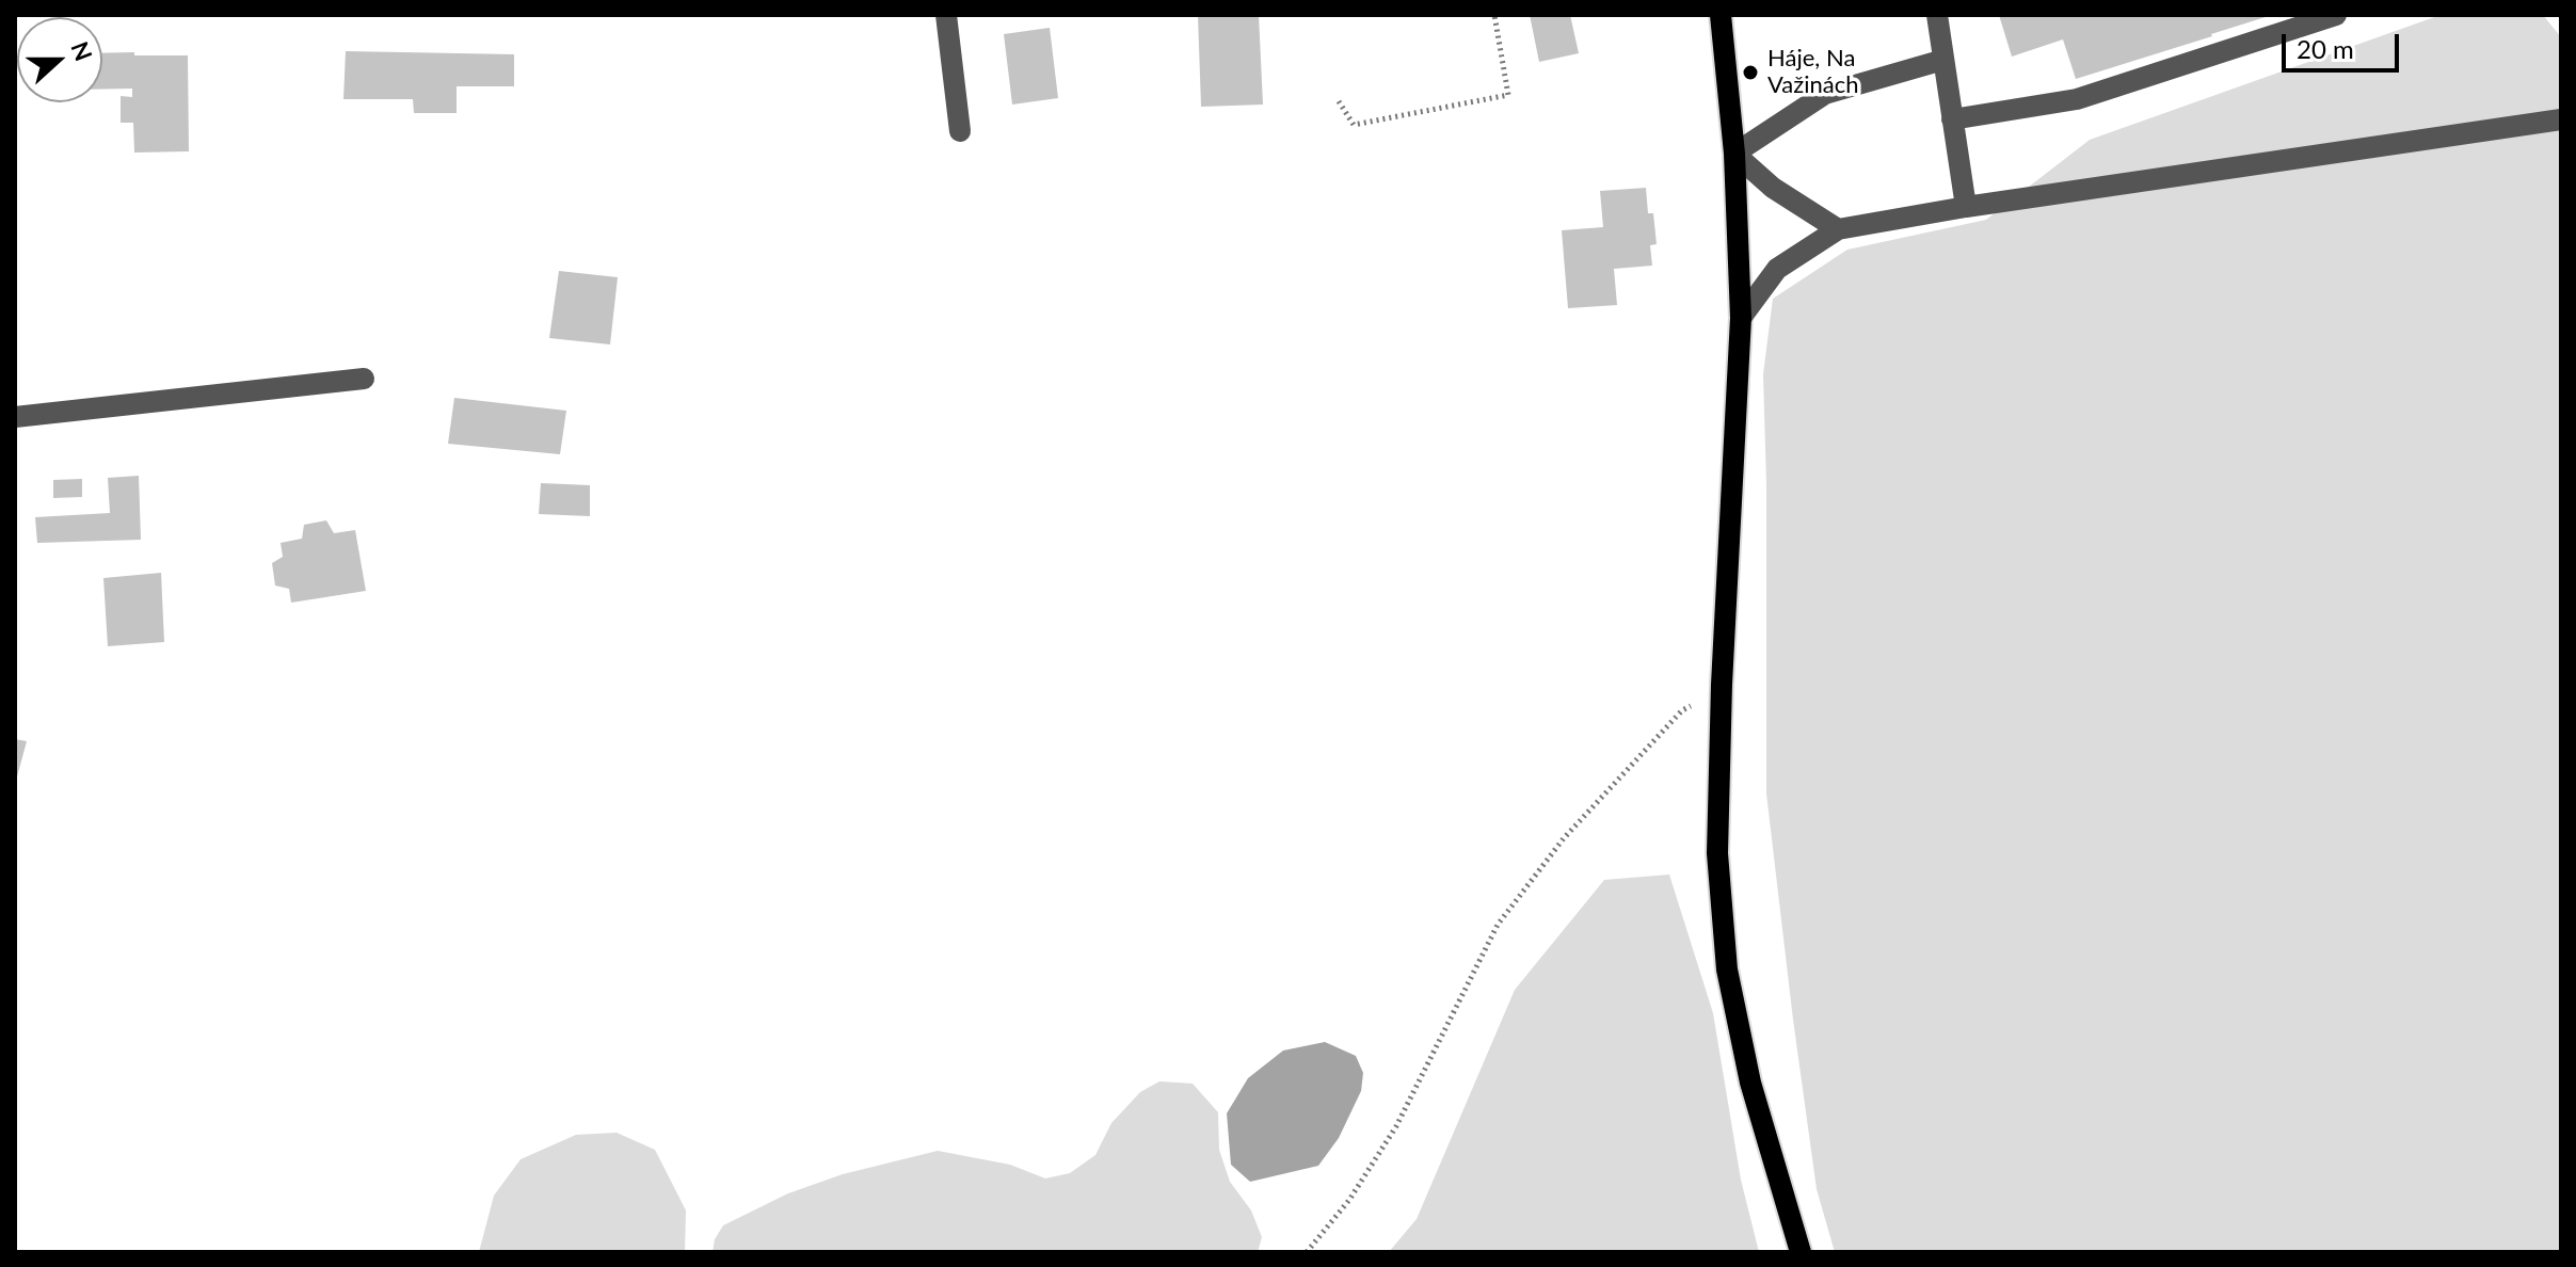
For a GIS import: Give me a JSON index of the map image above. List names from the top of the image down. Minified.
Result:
{"places":["Háje, Na Važinách"],"scale_bar":"20 m","north":"right"}
